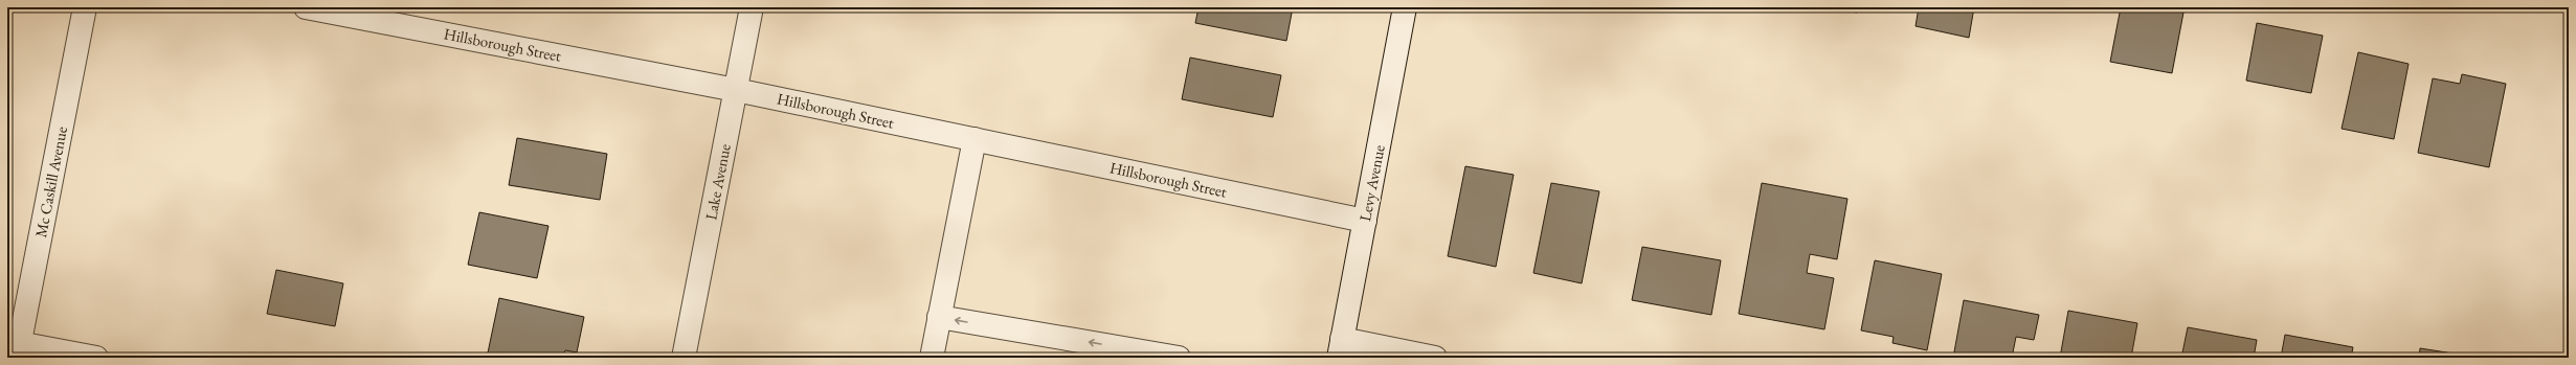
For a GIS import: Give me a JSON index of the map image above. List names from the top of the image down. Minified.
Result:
{"streets":{"street":["Hillsborough Street","Mc Caskill Avenue","Lake Avenue","Levy Avenue"]},"crossings":[["Hillsborough Street","Lake Avenue"],["Hillsborough Street","Levy Avenue"]]}
